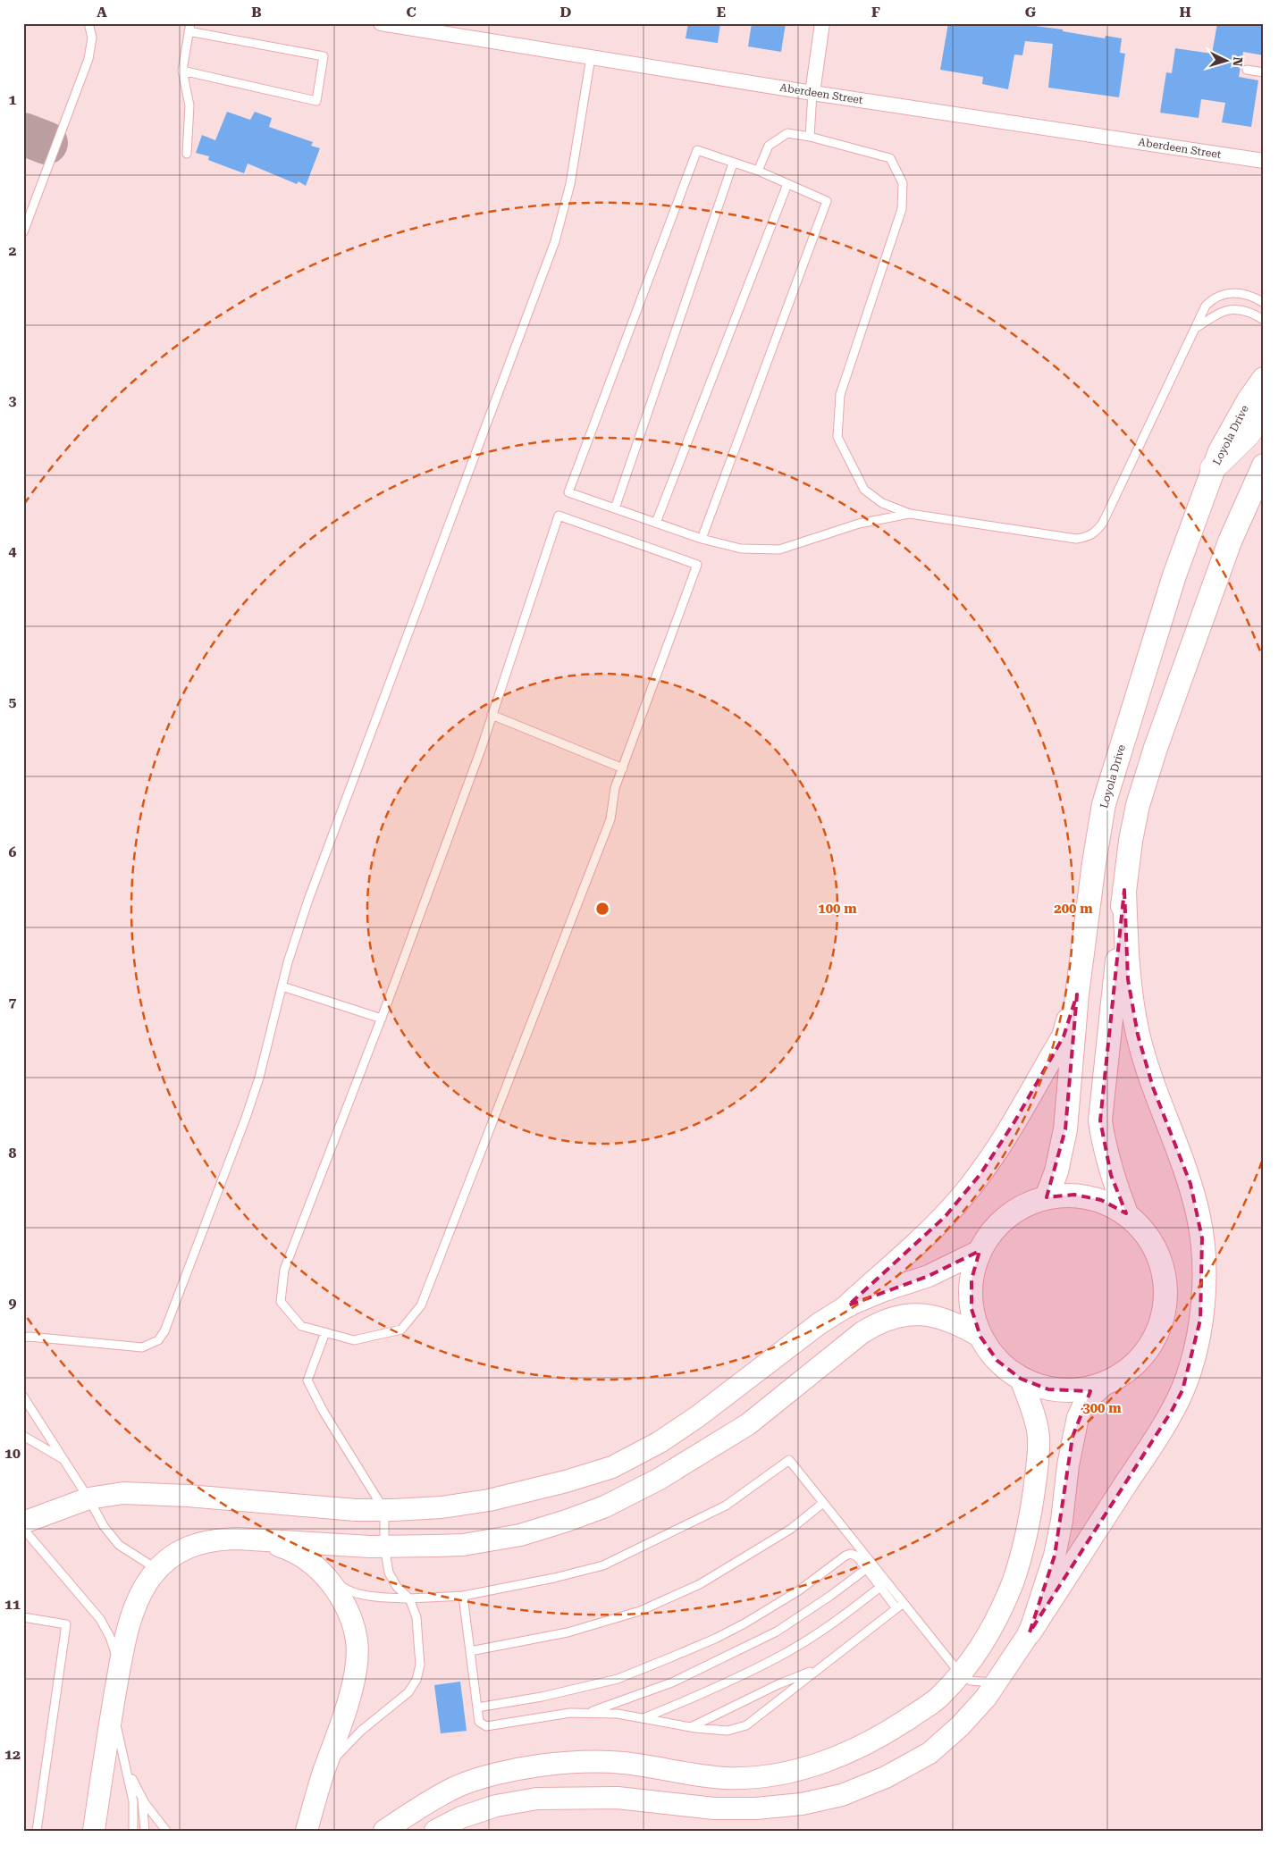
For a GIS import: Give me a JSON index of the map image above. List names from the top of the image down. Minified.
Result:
{"streets":{"main road":["Loyola Drive"],"street":["Aberdeen Street"]},"north":"right","grid":{"columns":["A","B","C","D","E","F","G","H"],"rows":["1","2","3","4","5","6","7","8","9","10","11","12"]},"rings":["100 m","200 m","300 m"]}
